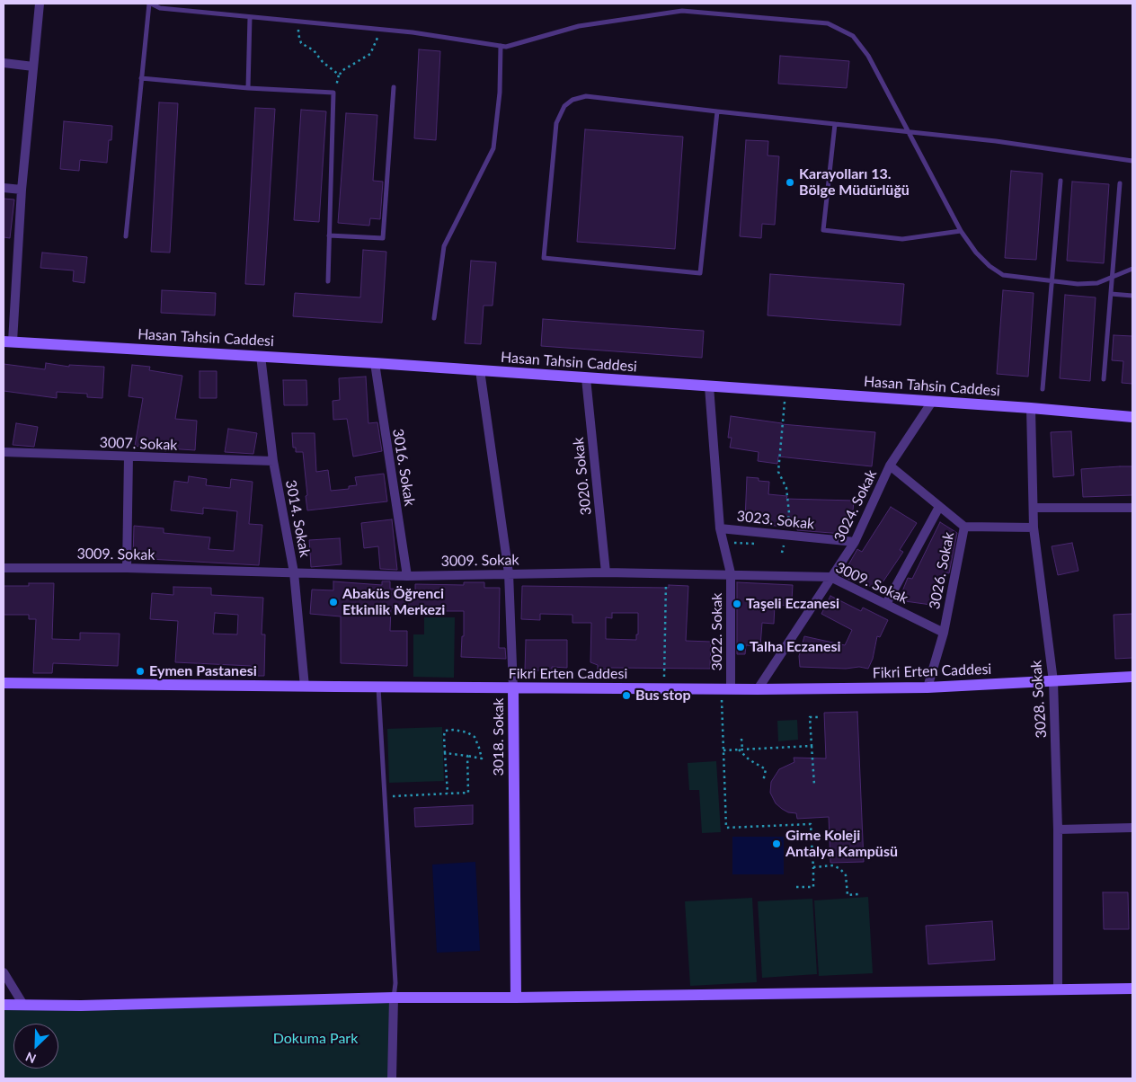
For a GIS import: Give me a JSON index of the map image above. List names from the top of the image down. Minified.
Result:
{"streets":{"street":["Hasan Tahsin Caddesi","3007. Sokak","3016. Sokak","3020. Sokak","3024. Sokak","3014. Sokak","3023. Sokak","3009. Sokak","3026. Sokak","3022. Sokak","Fikri Erten Caddesi","3028. Sokak","3018. Sokak"]},"crossings":[["Hasan Tahsin Caddesi","3016. Sokak"],["Hasan Tahsin Caddesi","3020. Sokak"],["Hasan Tahsin Caddesi","3024. Sokak"],["Hasan Tahsin Caddesi","3014. Sokak"],["Hasan Tahsin Caddesi","3022. Sokak"],["Hasan Tahsin Caddesi","3028. Sokak"],["Hasan Tahsin Caddesi","3018. Sokak"],["3007. Sokak","3014. Sokak"],["3016. Sokak","3009. Sokak"],["3020. Sokak","3009. Sokak"],["3024. Sokak","3023. Sokak"],["3024. Sokak","3009. Sokak"],["3024. Sokak","Fikri Erten Caddesi"],["3014. Sokak","3009. Sokak"],["3014. Sokak","Fikri Erten Caddesi"],["3023. Sokak","3022. Sokak"],["3009. Sokak","3026. Sokak"],["3009. Sokak","3022. Sokak"],["3009. Sokak","3018. Sokak"],["3026. Sokak","Fikri Erten Caddesi"],["3026. Sokak","3028. Sokak"],["3022. Sokak","Fikri Erten Caddesi"],["Fikri Erten Caddesi","3028. Sokak"],["Fikri Erten Caddesi","3018. Sokak"]],"parks":["Dokuma Park"],"places":["Karayolları 13. Bölge Müdürlüğü","Abaküs Öğrenci Etkinlik Merkezi","Taşeli Eczanesi","Talha Eczanesi","Eymen Pastanesi","Bus stop","Girne Koleji Antalya Kampüsü"],"north":"bottom left"}
